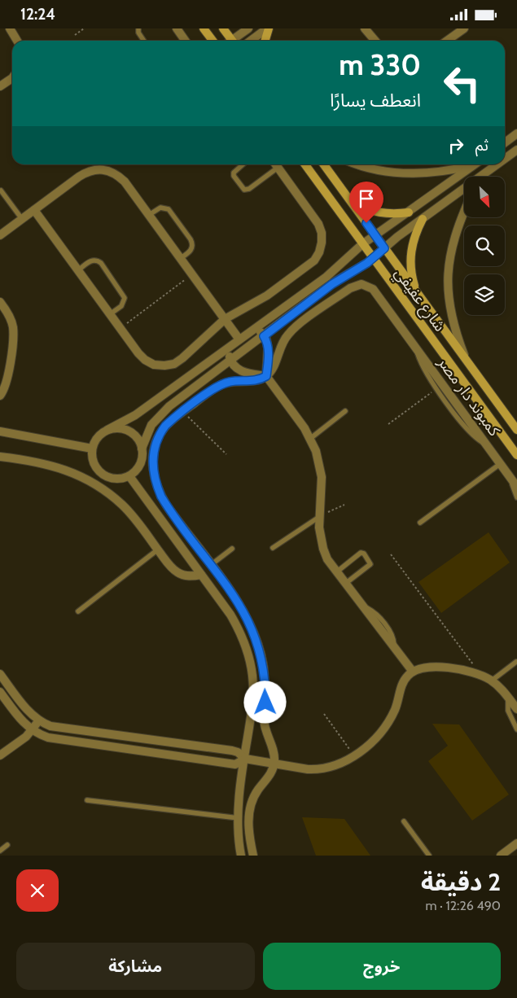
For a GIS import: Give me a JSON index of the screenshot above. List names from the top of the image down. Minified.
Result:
{"streets":{"street":["شارع عفيفي","كمبوند دار مصر"]},"north":"bottom right","page":{"status":"12:24","turn":["330 m","انعطف يسارًا"],"then":"ثم","heading":["2 دقيقة","490 m · 12:26"],"buttons":["خروج","مشاركة"]}}
